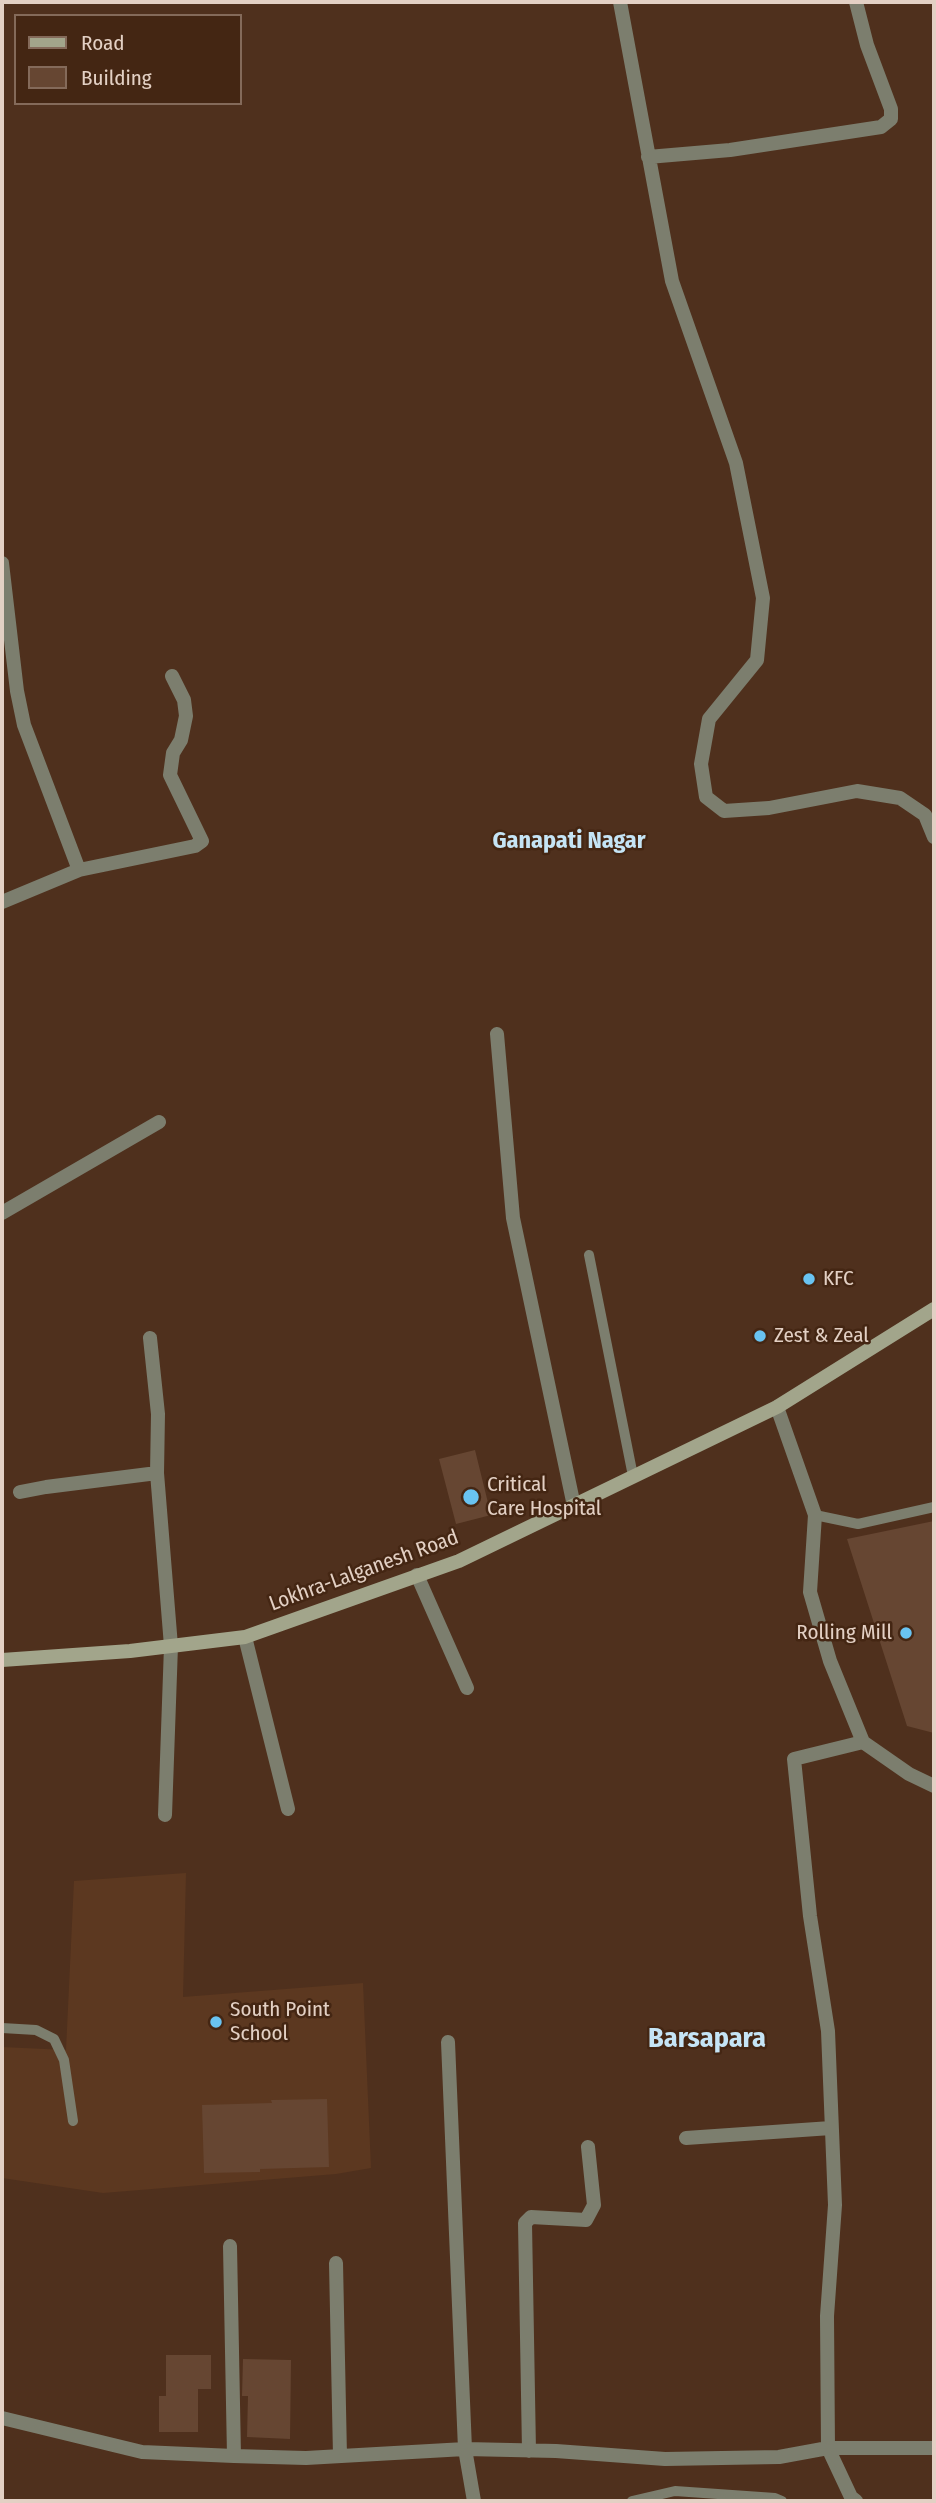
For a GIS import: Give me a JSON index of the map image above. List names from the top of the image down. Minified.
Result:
{"streets":{"main road":["Lokhra-Lalganesh Road"]},"districts":["Ganapati Nagar","Barsapara"],"places":["KFC","Zest & Zeal","Critical Care Hospital","Rolling Mill","South Point School"],"legend":["Road","Building"]}
